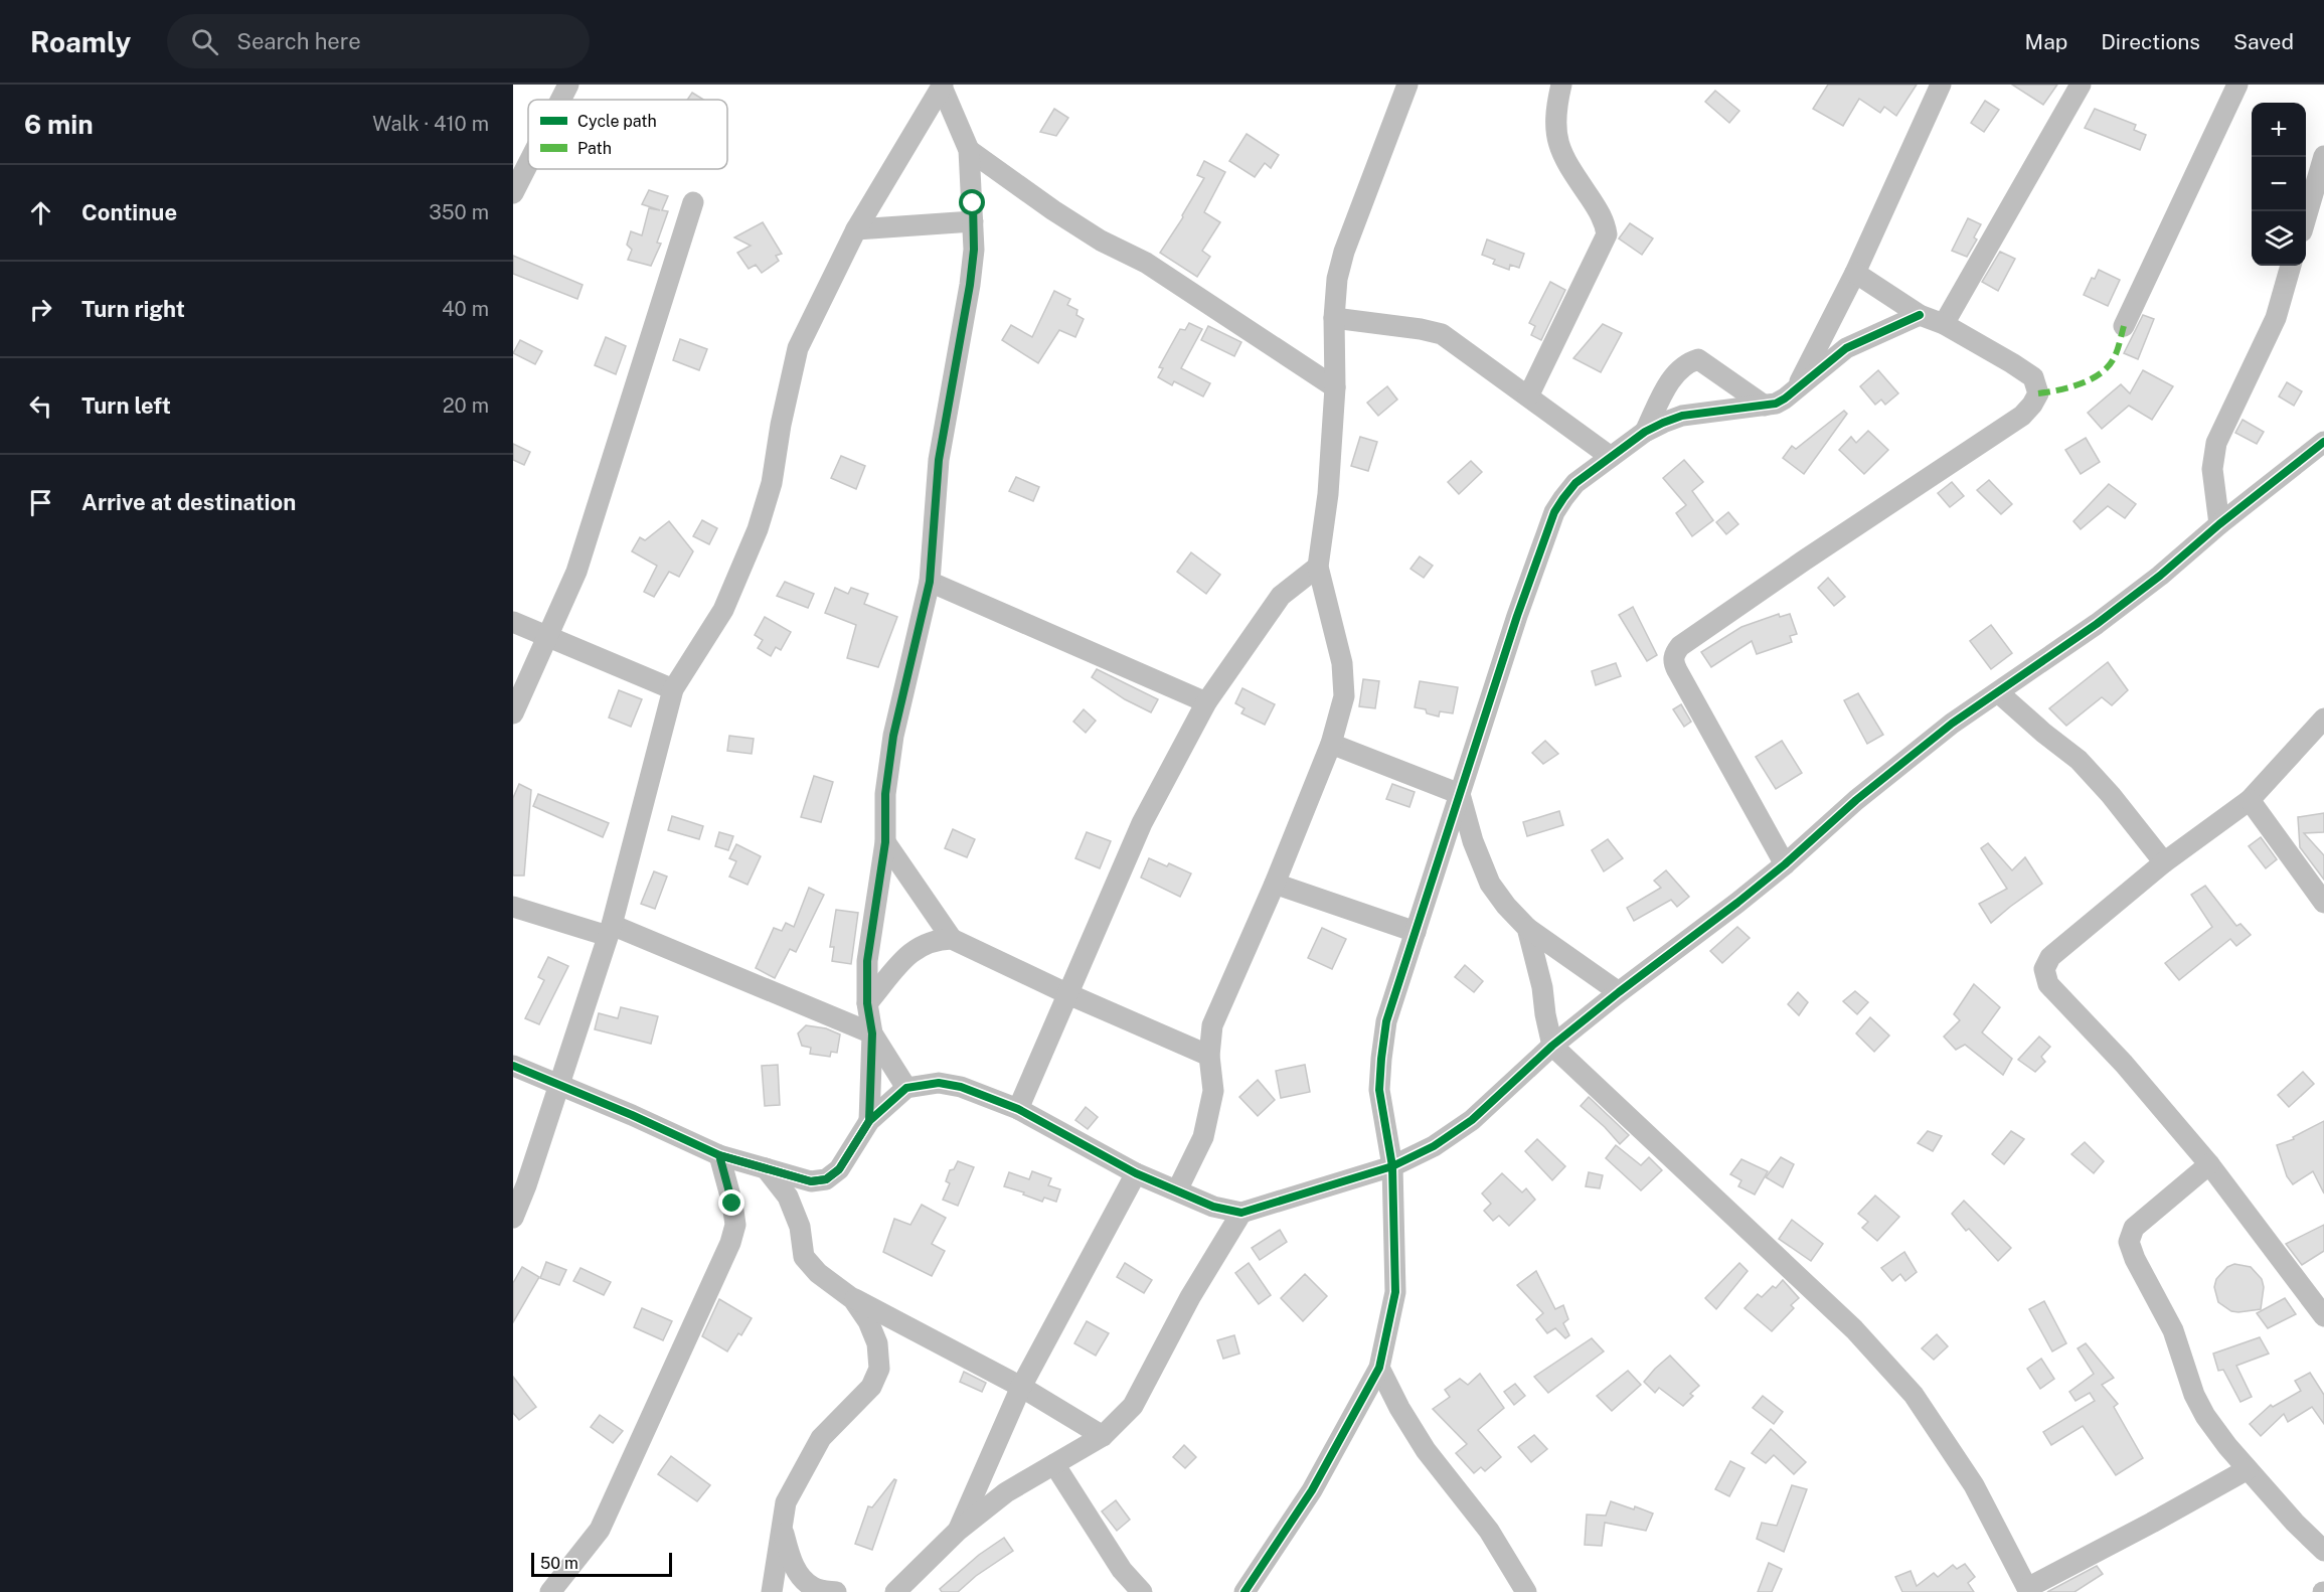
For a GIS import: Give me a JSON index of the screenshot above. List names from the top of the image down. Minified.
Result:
{"legend":["Cycle path","Path"],"scale_bar":"50 m","page":{"header":"Roamly","search":"Search here","nav":["Map","Directions","Saved"],"heading":["6 min","Walk · 410 m"],"map_buttons":["+","−"],"list":[["Continue","350 m"],["Turn right","40 m"],["Turn left","20 m"],"Arrive at destination"],"scale":"50 m"}}
